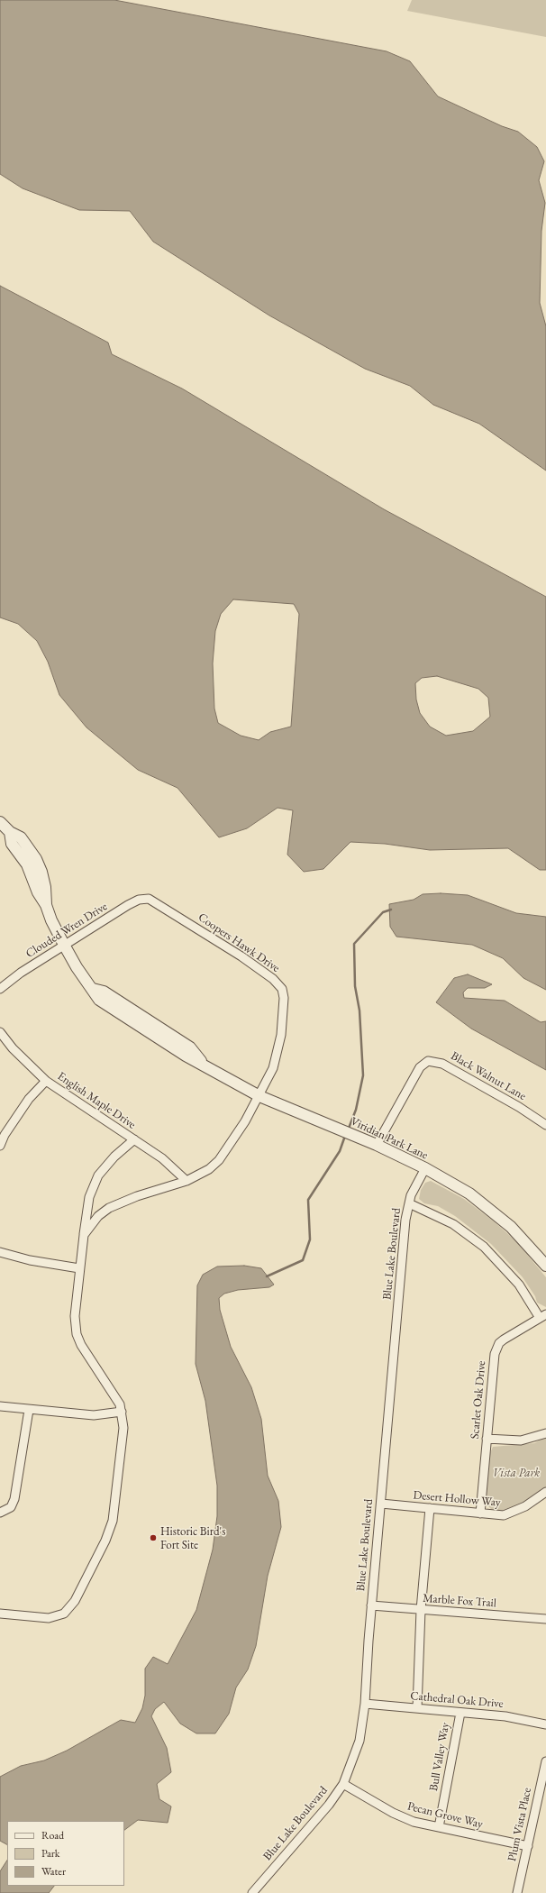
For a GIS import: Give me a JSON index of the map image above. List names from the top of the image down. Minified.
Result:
{"streets":{"street":["Clouded Wren Drive","Coopers Hawk Drive","Black Walnut Lane","English Maple Drive","Viridian Park Lane","Blue Lake Boulevard","Scarlet Oak Drive","Desert Hollow Way","Marble Fox Trail","Cathedral Oak Drive","Bull Valley Way","Pecan Grove Way","Plum Vista Place"]},"crossings":[["Clouded Wren Drive","Coopers Hawk Drive"],["Clouded Wren Drive","Viridian Park Lane"],["Coopers Hawk Drive","English Maple Drive"],["Coopers Hawk Drive","Viridian Park Lane"],["Black Walnut Lane","Viridian Park Lane"],["Viridian Park Lane","Blue Lake Boulevard"],["Blue Lake Boulevard","Desert Hollow Way"],["Blue Lake Boulevard","Marble Fox Trail"],["Blue Lake Boulevard","Cathedral Oak Drive"],["Blue Lake Boulevard","Pecan Grove Way"],["Scarlet Oak Drive","Desert Hollow Way"],["Cathedral Oak Drive","Bull Valley Way"],["Bull Valley Way","Pecan Grove Way"],["Pecan Grove Way","Plum Vista Place"]],"parks":["Vista Park"],"places":["Historic Bird's Fort Site"],"legend":["Road","Park","Water"]}
